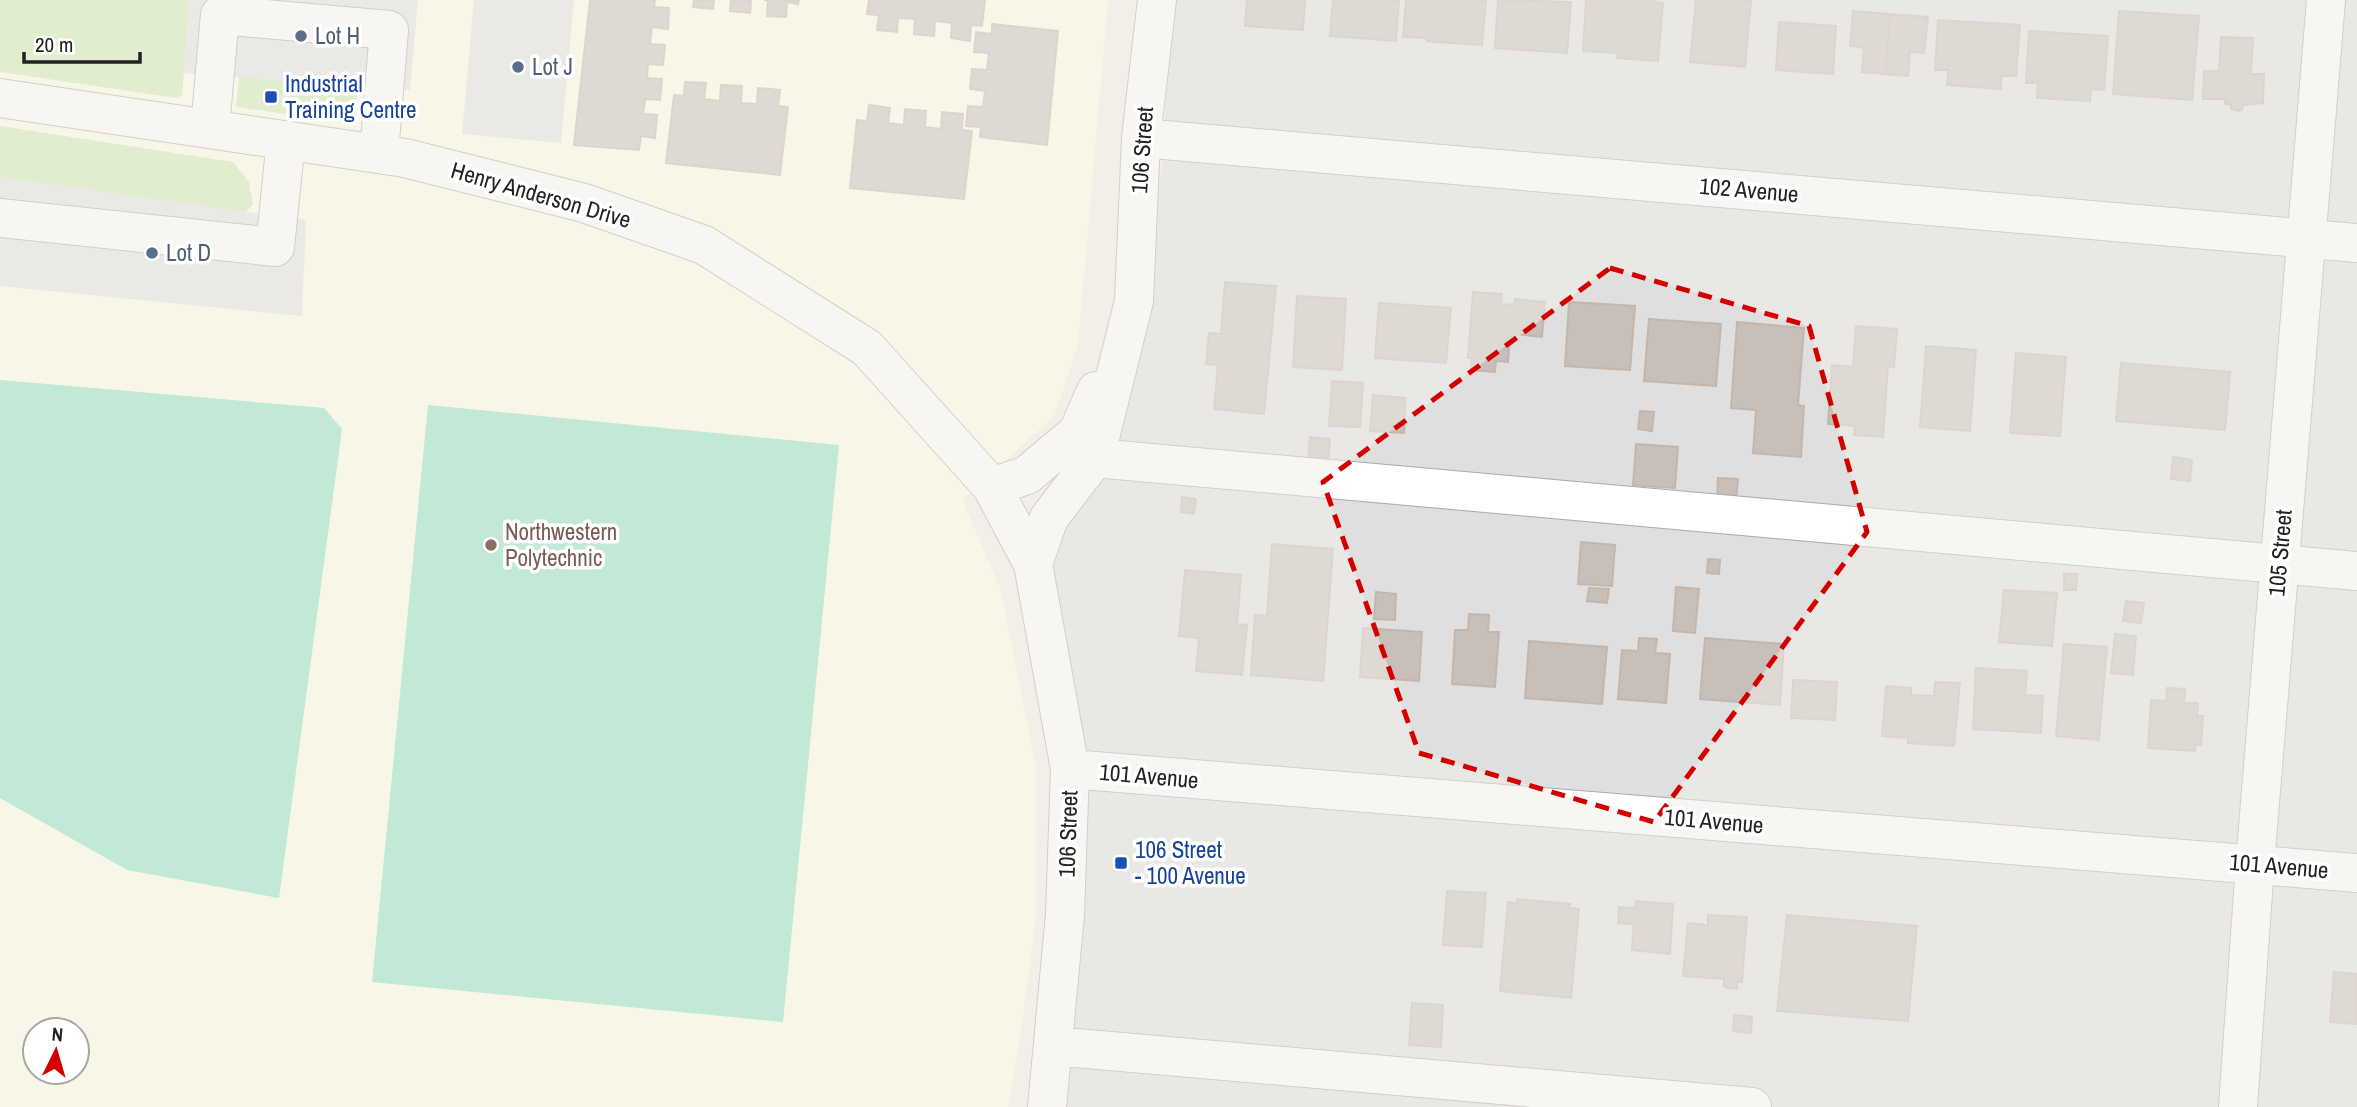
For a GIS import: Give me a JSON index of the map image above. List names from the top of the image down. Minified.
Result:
{"streets":{"street":["106 Street","102 Avenue","Henry Anderson Drive","105 Street","101 Avenue"]},"crossings":[["106 Street","102 Avenue"],["106 Street","Henry Anderson Drive"],["106 Street","101 Avenue"],["102 Avenue","105 Street"],["105 Street","101 Avenue"]],"places":{"other":["Lot H","Lot J","Lot D","Northwestern Polytechnic"],"transit":["Industrial Training Centre","106 Street - 100 Avenue"]},"scale_bar":"20 m","north":"top"}
